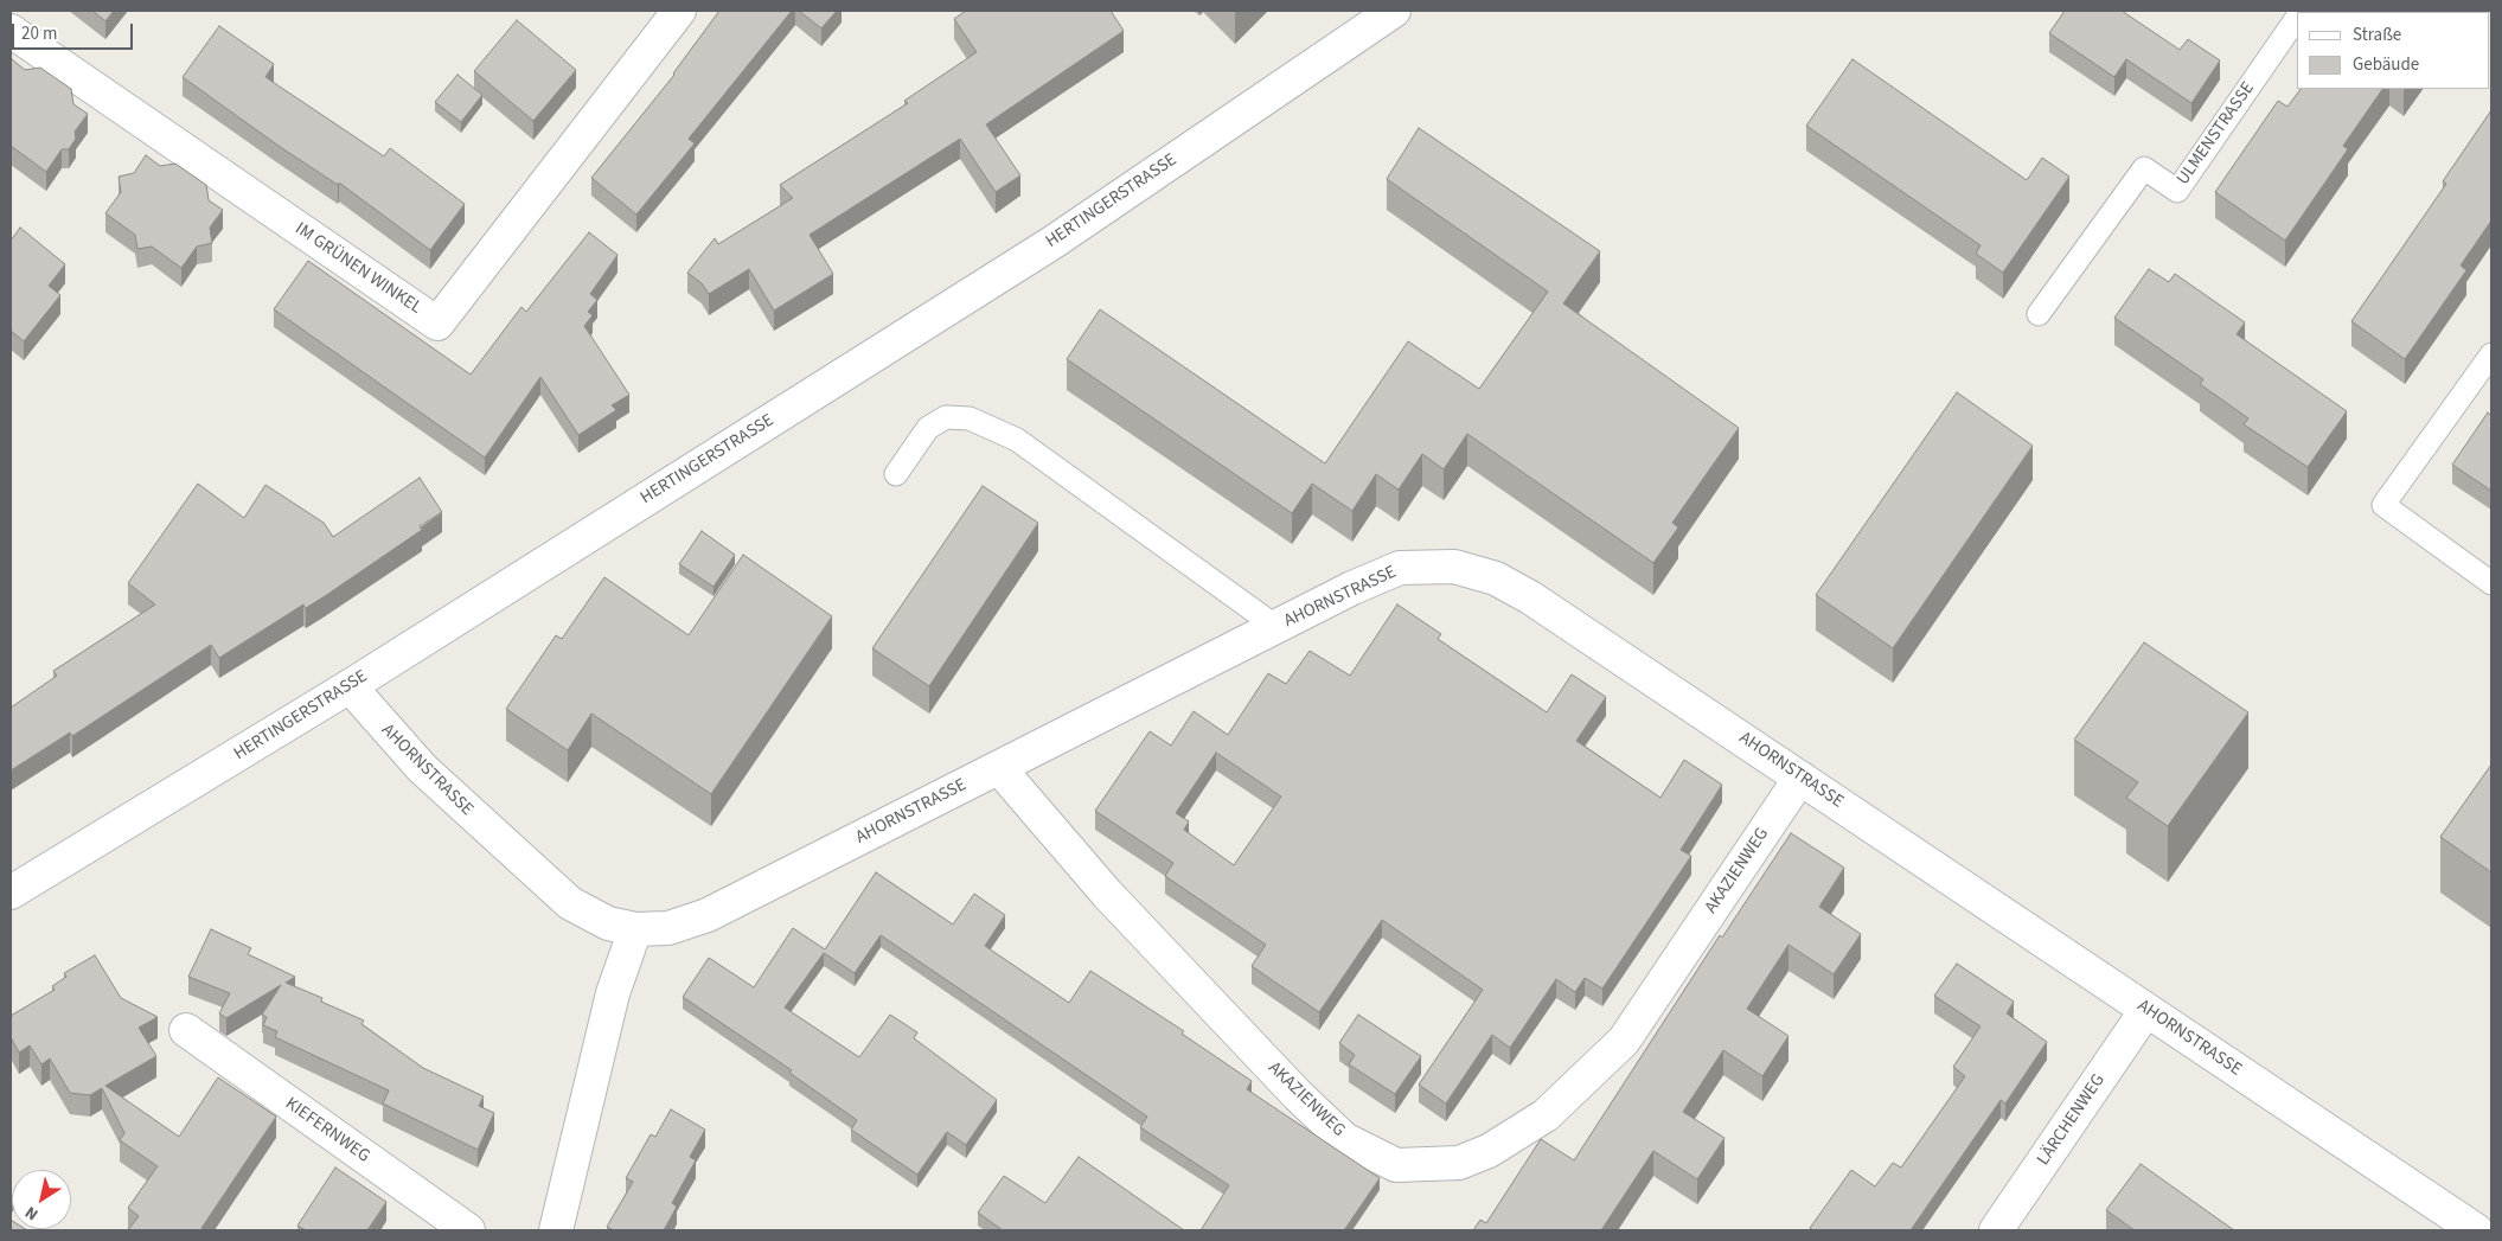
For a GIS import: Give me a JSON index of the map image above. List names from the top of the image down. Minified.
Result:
{"streets":{"street":["HERTINGERSTRASSE","IM GRÜNEN WINKEL","AHORNSTRASSE","AKAZIENWEG","LÄRCHENWEG","KIEFERNWEG"],"lane":["ULMENSTRASSE"]},"crossings":[["HERTINGERSTRASSE","AHORNSTRASSE"],["AHORNSTRASSE","AKAZIENWEG"],["AHORNSTRASSE","LÄRCHENWEG"]],"legend":["Straße","Gebäude"],"scale_bar":"20 m","north":"bottom left"}
